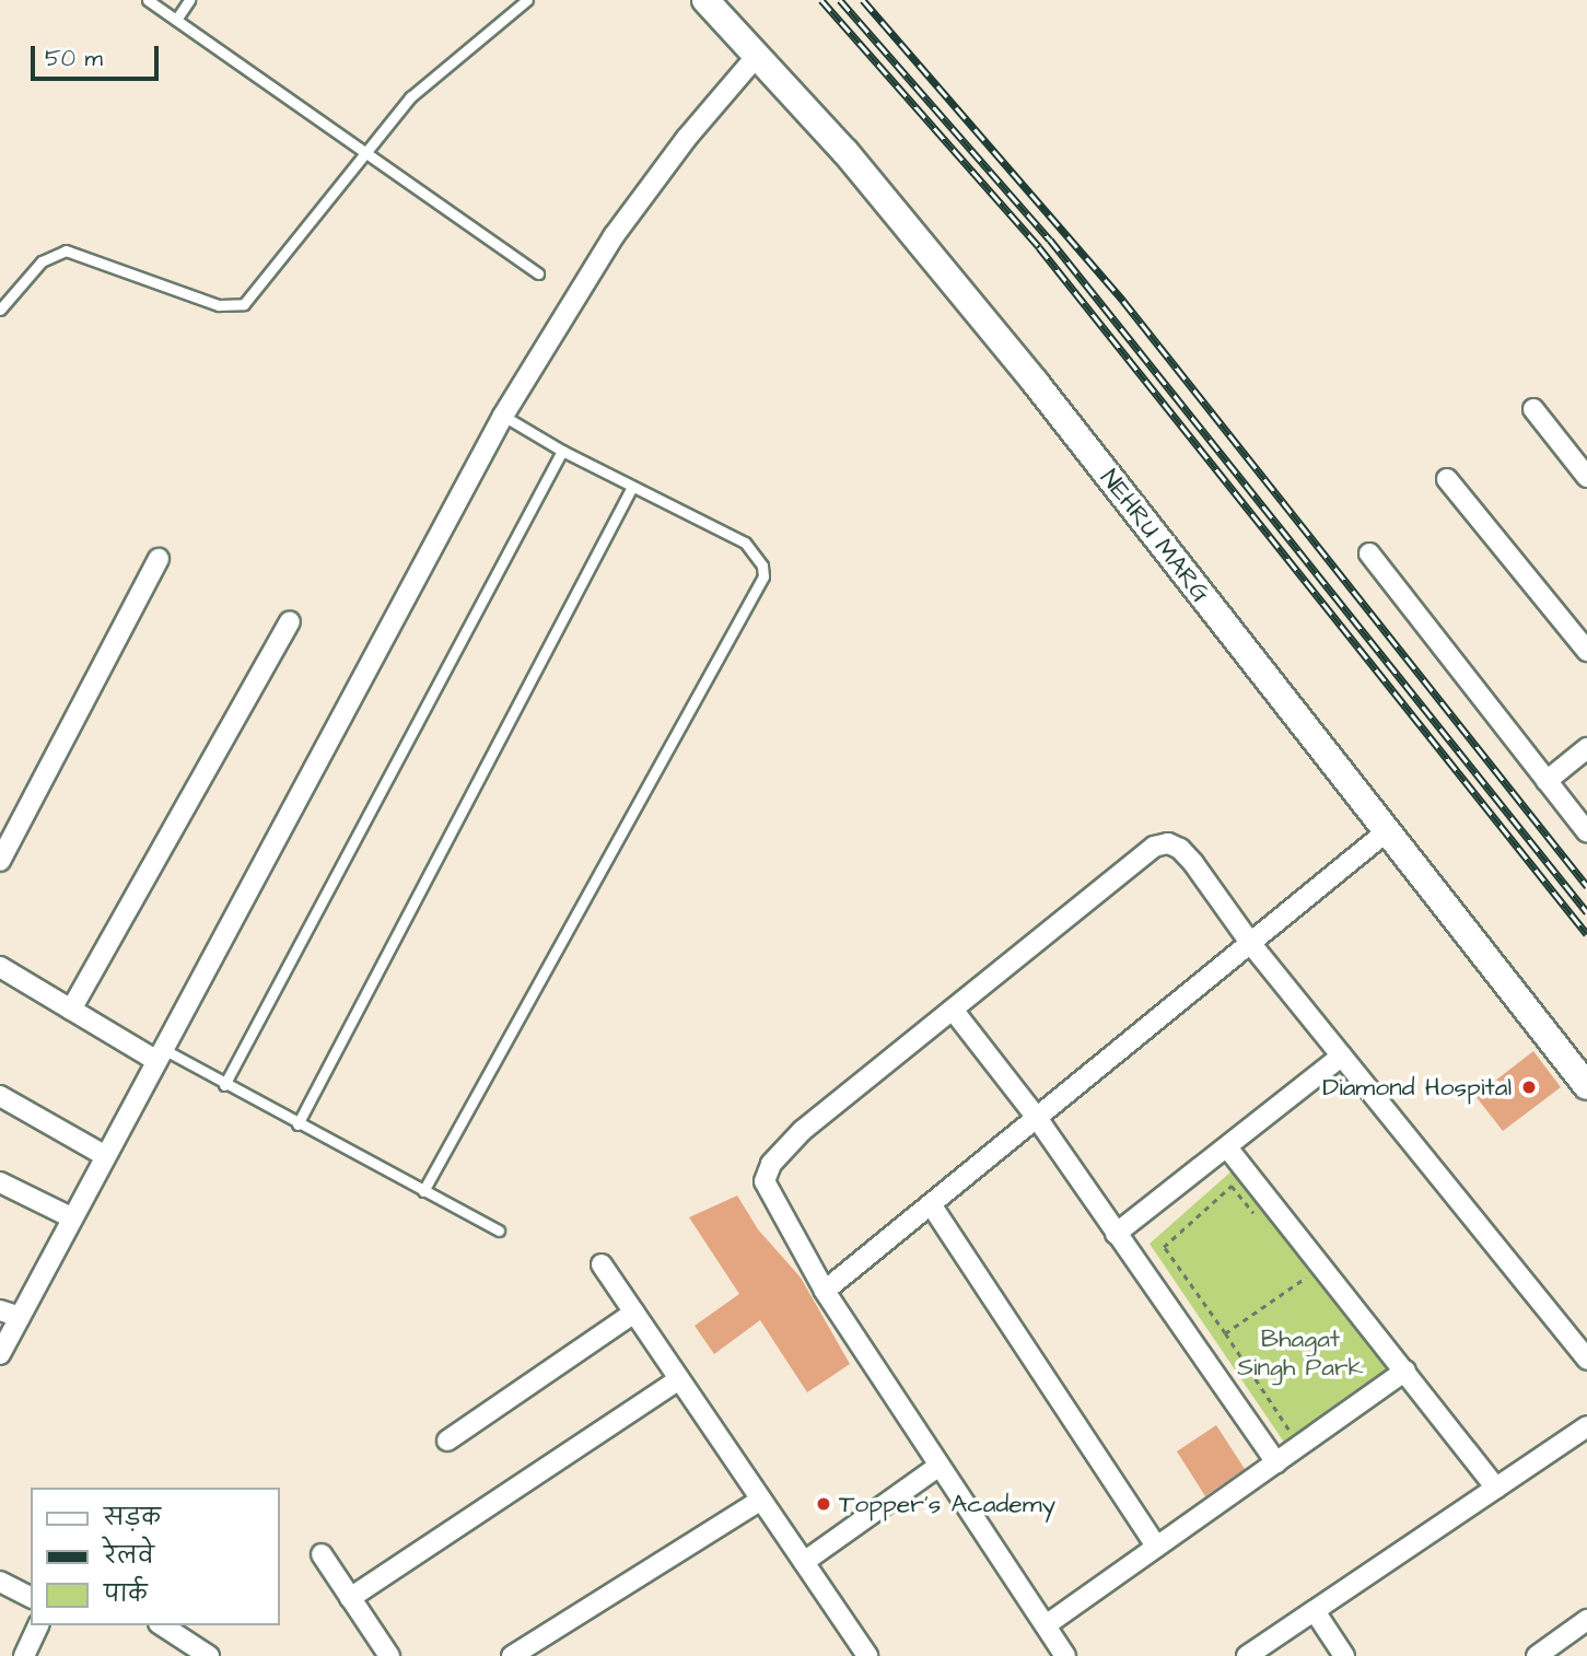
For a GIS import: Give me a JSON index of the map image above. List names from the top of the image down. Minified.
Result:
{"streets":{"street":["NEHRU MARG"]},"parks":["Bhagat Singh Park"],"places":["Diamond Hospital","Topper's Academy"],"legend":["सड़क","रेलवे","पार्क"],"scale_bar":"50 m"}
